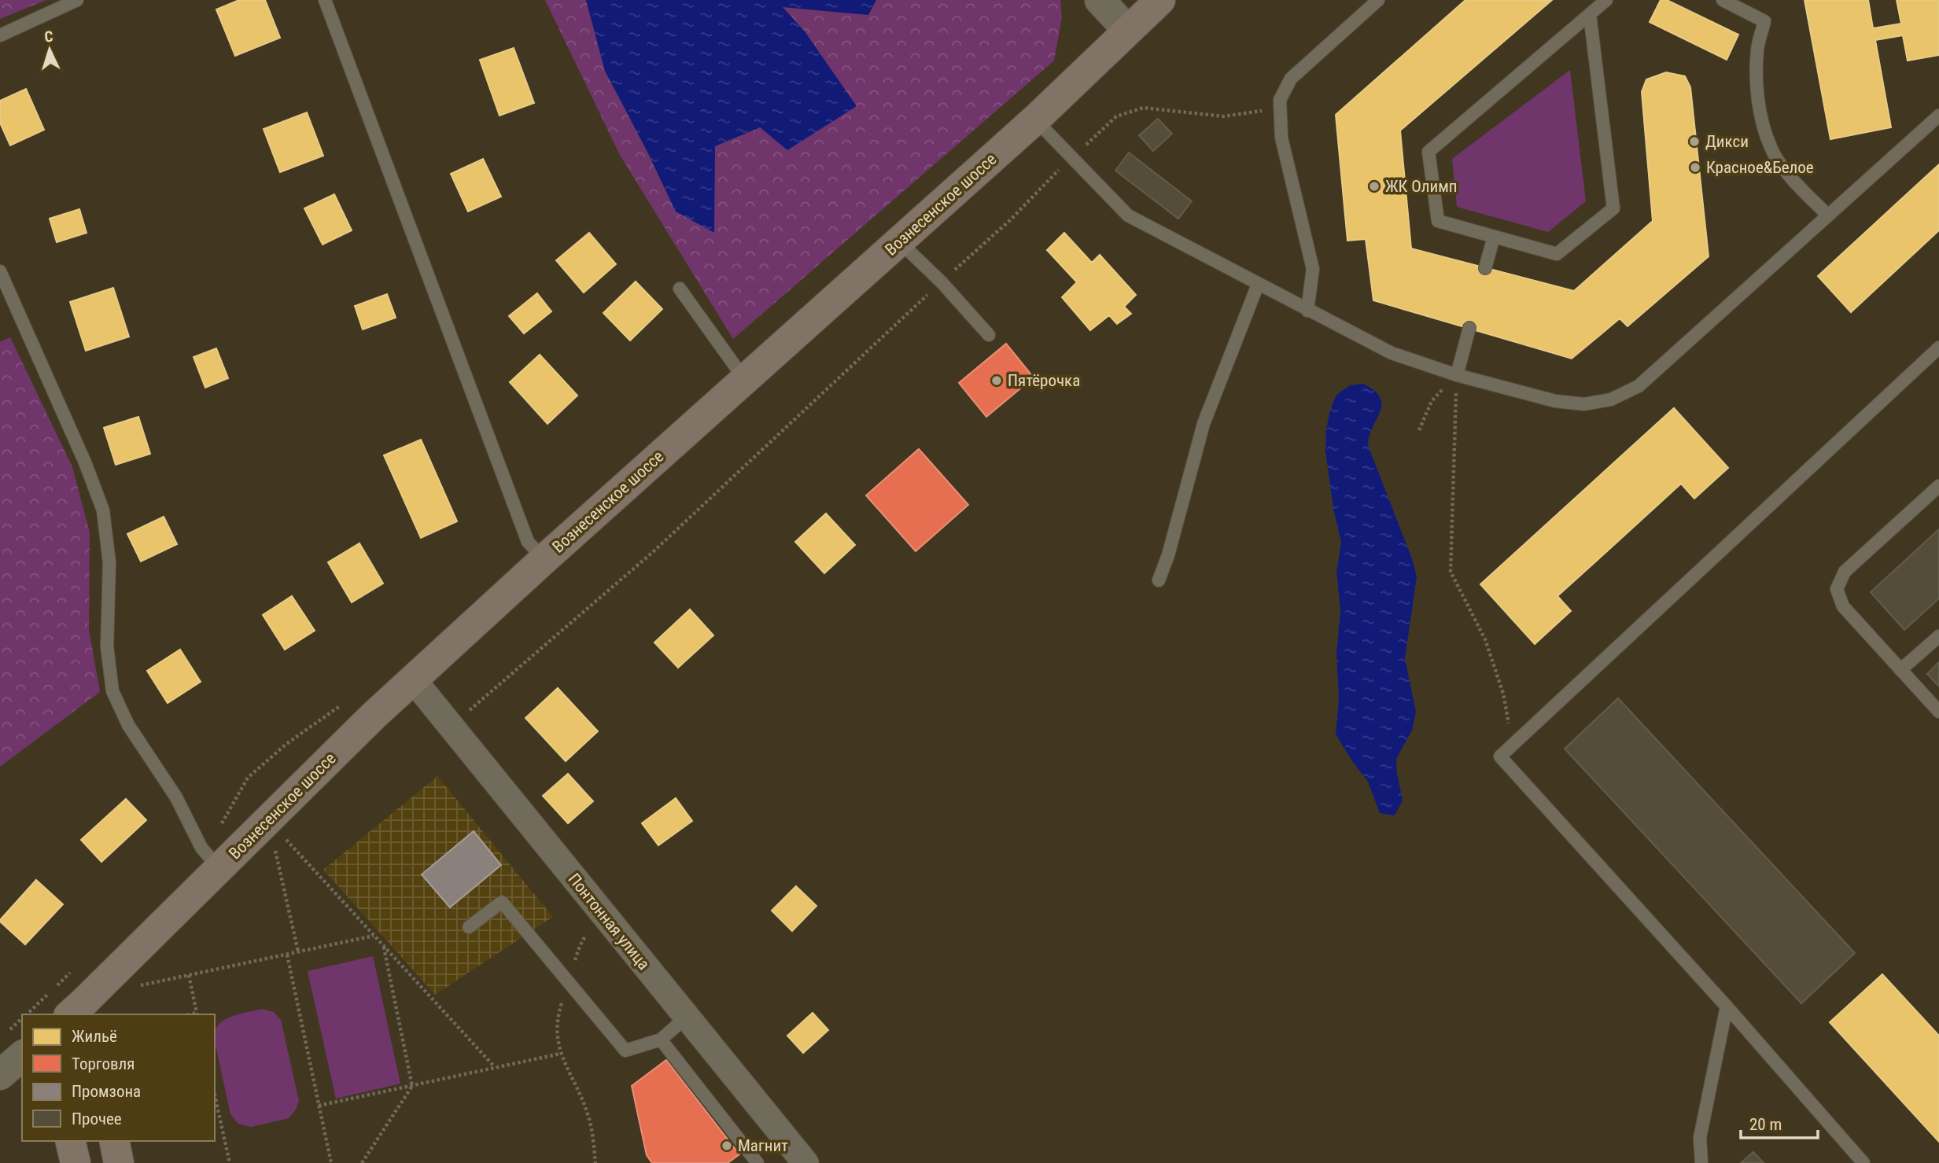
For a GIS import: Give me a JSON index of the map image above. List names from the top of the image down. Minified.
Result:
{"streets":{"main road":["Вознесенское шоссе"],"street":["Понтонная улица"]},"crossings":[["Вознесенское шоссе","Понтонная улица"]],"places":["Дикси","Красное&Белое","ЖК Олимп","Пятёрочка","Магнит"],"legend":["Жильё","Торговля","Промзона","Прочее"],"scale_bar":"20 m","north":"top"}
